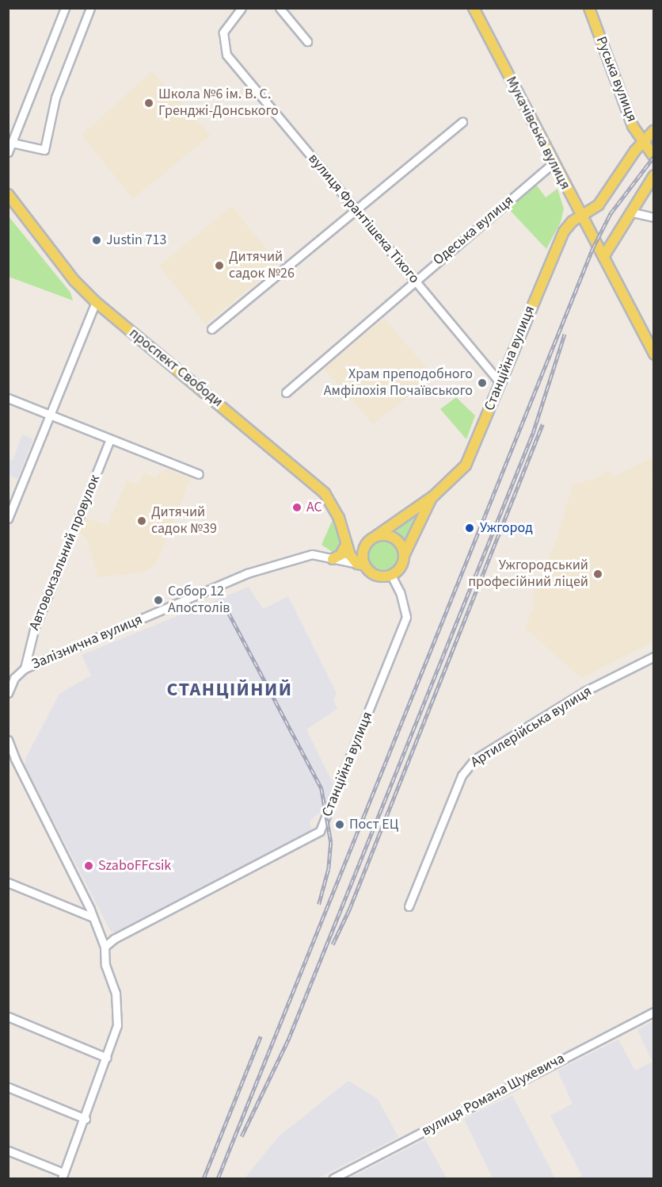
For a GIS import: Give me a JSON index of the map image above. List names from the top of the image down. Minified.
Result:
{"streets":{"main road":["Руська вулиця","Мукачівська вулиця","Станційна вулиця","проспект Свободи"],"street":["вулиця Франтішека Тіхого","Одеська вулиця","Автовокзальний провулок","Залізнична вулиця","Артилерійська вулиця","вулиця Романа Шухевича"]},"crossings":[["Руська вулиця","Станційна вулиця"],["Мукачівська вулиця","Одеська вулиця"],["Мукачівська вулиця","Станційна вулиця"],["вулиця Франтішека Тіхого","Одеська вулиця"],["вулиця Франтішека Тіхого","Станційна вулиця"],["Станційна вулиця","проспект Свободи"],["Станційна вулиця","Залізнична вулиця"],["проспект Свободи","Залізнична вулиця"],["Автовокзальний провулок","Залізнична вулиця"]],"districts":["СТАНЦІЙНИЙ"],"places":["Школа №6 ім. В. С. Гренджі-Донського","Justin 713","Дитячий садок №26","Храм преподобного Амфілохія Почаївського","AC","Дитячий садок №39","Ужгород","Ужгородський професійний ліцей","Собор 12 Апостолів","Пост ЕЦ","SzaboFFcsik"]}
